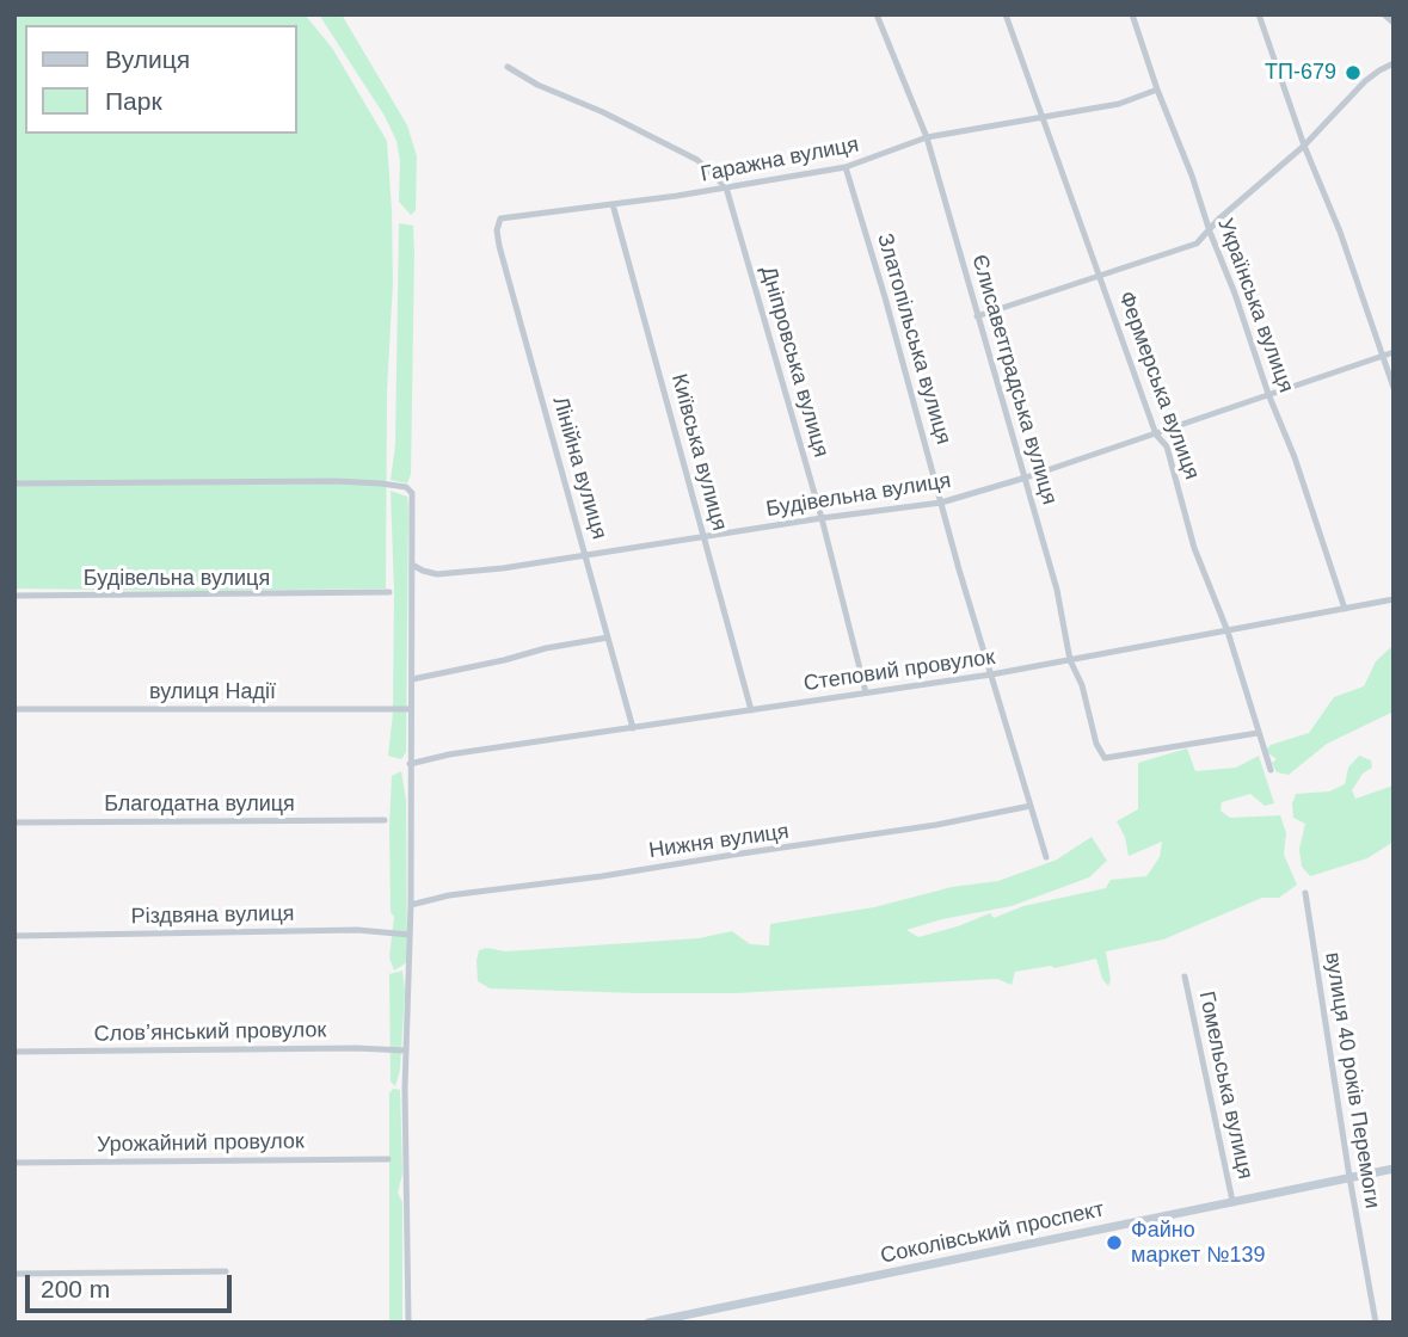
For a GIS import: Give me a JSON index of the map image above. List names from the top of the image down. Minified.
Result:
{"streets":{"street":["Гаражна вулиця","Українська вулиця","Златопільська вулиця","Дніпровська вулиця","Єлисаветградська вулиця","Фермерська вулиця","Київська вулиця","Лінійна вулиця","Будівельна вулиця","Степовий провулок","вулиця Надії","Благодатна вулиця","Нижня вулиця","Різдвяна вулиця","Словʼянський провулок","вулиця 40 років Перемоги","Гомельська вулиця","Урожайний провулок","Соколівський проспект"]},"crossings":[["Гаражна вулиця","Українська вулиця"],["Гаражна вулиця","Златопільська вулиця"],["Гаражна вулиця","Дніпровська вулиця"],["Гаражна вулиця","Єлисаветградська вулиця"],["Гаражна вулиця","Фермерська вулиця"],["Гаражна вулиця","Київська вулиця"],["Гаражна вулиця","Лінійна вулиця"],["Українська вулиця","Будівельна вулиця"],["Українська вулиця","Степовий провулок"],["Златопільська вулиця","Будівельна вулиця"],["Златопільська вулиця","Степовий провулок"],["Златопільська вулиця","Нижня вулиця"],["Дніпровська вулиця","Будівельна вулиця"],["Дніпровська вулиця","Степовий провулок"],["Єлисаветградська вулиця","Фермерська вулиця"],["Єлисаветградська вулиця","Будівельна вулиця"],["Єлисаветградська вулиця","Степовий провулок"],["Фермерська вулиця","Будівельна вулиця"],["Фермерська вулиця","Степовий провулок"],["Київська вулиця","Будівельна вулиця"],["Київська вулиця","Степовий провулок"],["Лінійна вулиця","Будівельна вулиця"],["Лінійна вулиця","Степовий провулок"],["вулиця 40 років Перемоги","Соколівський проспект"],["Гомельська вулиця","Соколівський проспект"]],"places":["ТП-679","Файно маркет №139"],"legend":["Вулиця","Парк"],"scale_bar":"200 m"}
